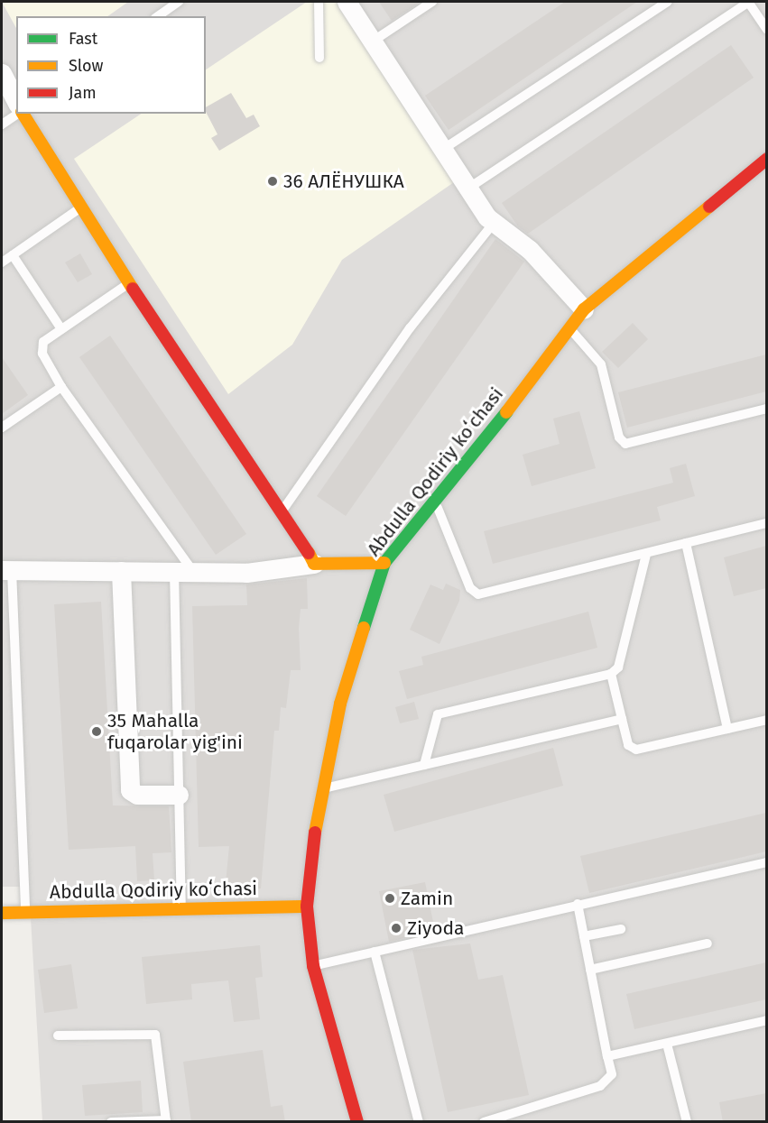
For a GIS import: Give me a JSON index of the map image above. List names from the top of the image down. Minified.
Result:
{"streets":{"street":["Abdulla Qodiriy koʻchasi"]},"places":["36 АЛЁНУШКА","35 Mahalla fuqarolar yig'ini","Zamin","Ziyoda"],"legend":["Fast","Slow","Jam"]}
